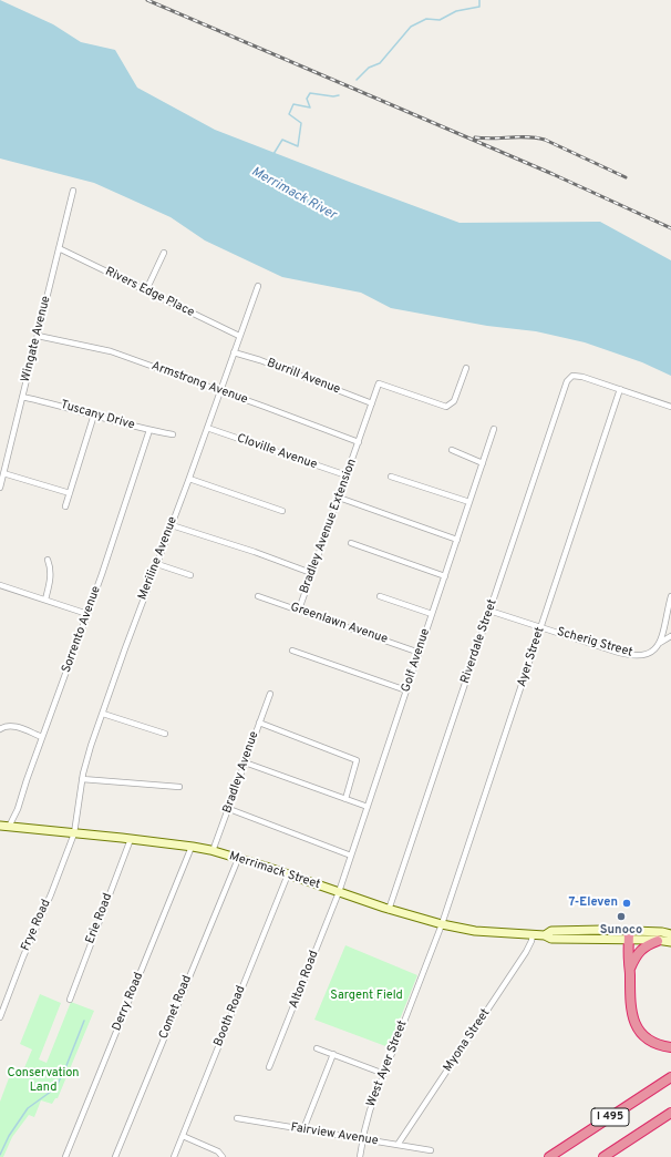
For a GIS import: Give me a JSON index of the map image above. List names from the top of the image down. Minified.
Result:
{"streets":{"highway":["I 495"],"main road":["Merrimack Street"],"street":["Rivers Edge Place","Wingate Avenue","Burrill Avenue","Armstrong Avenue","Tuscany Drive","Cloville Avenue","Bradley Avenue Extension","Meriline Avenue","Greenlawn Avenue","Sorrento Avenue","Riverdale Street","Scherig Street","Ayer Street","Golf Avenue","Bradley Avenue","Erie Road","Frye Road","Alton Road","Derry Road","Comet Road","Booth Road","Myona Street","West Ayer Street","Fairview Avenue"]},"crossings":[["Rivers Edge Place","Wingate Avenue"],["Rivers Edge Place","Meriline Avenue"],["Wingate Avenue","Armstrong Avenue"],["Wingate Avenue","Tuscany Drive"],["Burrill Avenue","Meriline Avenue"],["Armstrong Avenue","Bradley Avenue Extension"],["Armstrong Avenue","Meriline Avenue"],["Tuscany Drive","Sorrento Avenue"],["Cloville Avenue","Bradley Avenue Extension"],["Cloville Avenue","Meriline Avenue"],["Bradley Avenue Extension","Greenlawn Avenue"],["Meriline Avenue","Merrimack Street"],["Meriline Avenue","Frye Road"],["Greenlawn Avenue","Golf Avenue"],["Sorrento Avenue","Merrimack Street"],["Riverdale Street","Scherig Street"],["Riverdale Street","Ayer Street"],["Riverdale Street","Merrimack Street"],["Scherig Street","Ayer Street"],["Ayer Street","Merrimack Street"],["Ayer Street","West Ayer Street"],["Golf Avenue","Merrimack Street"],["Golf Avenue","Alton Road"],["Bradley Avenue","Merrimack Street"],["Merrimack Street","Erie Road"],["Merrimack Street","Frye Road"],["Merrimack Street","Alton Road"],["Merrimack Street","Derry Road"],["Merrimack Street","Comet Road"],["Merrimack Street","Booth Road"],["Merrimack Street","Myona Street"],["Merrimack Street","West Ayer Street"],["Myona Street","Fairview Avenue"],["West Ayer Street","Fairview Avenue"]],"water":["Merrimack River"],"parks":["Sargent Field","Conservation Land"],"places":["7-Eleven","Sunoco"]}
